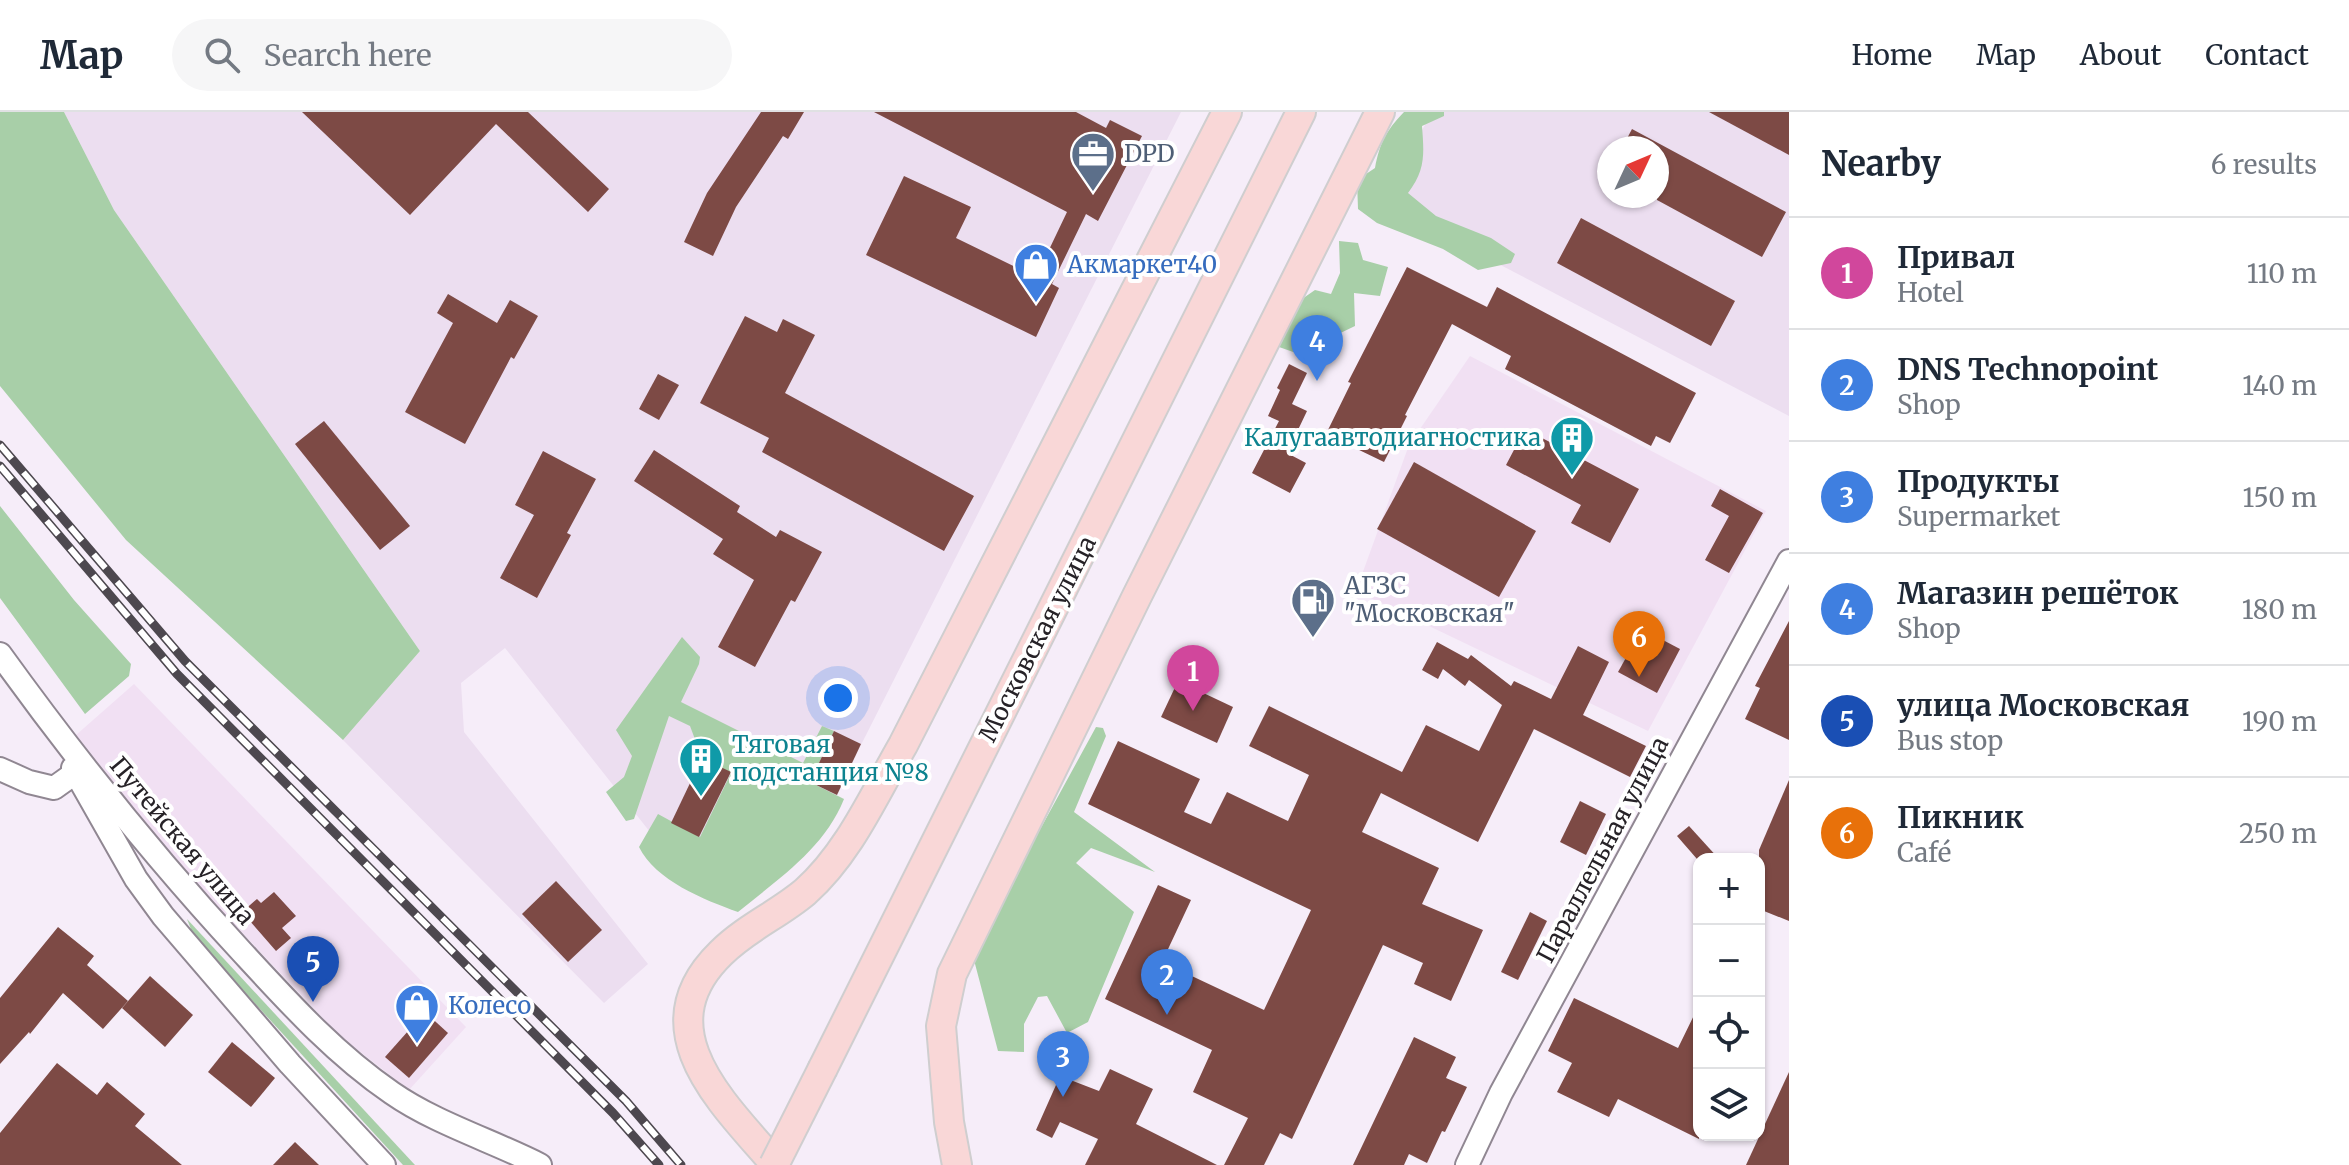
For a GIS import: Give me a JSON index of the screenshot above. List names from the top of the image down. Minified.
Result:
{"streets":{"main road":["Московская улица"],"street":["Путейская улица","Параллельная улица"]},"places":{"office":["DPD"],"shop":["Акмаркет40","Колесо"],"building":["Калугаавтодиагностика","Тяговая подстанция №8"],"fuel station":["АГЗС \"Московская\""]},"north":"top right","page":{"header":"Map","search":"Search here","nav":["Home","Map","About","Contact"],"heading":["Nearby","6 results"],"list":[{"mark":"1","name":"Привал","note":"Hotel","value":"110 m"},{"mark":"2","name":"DNS Technopoint","note":"Shop","value":"140 m"},{"mark":"3","name":"Продукты","note":"Supermarket","value":"150 m"},{"mark":"4","name":"Магазин решёток","note":"Shop","value":"180 m"},{"mark":"5","name":"улица Московская","note":"Bus stop","value":"190 m"},{"mark":"6","name":"Пикник","note":"Café","value":"250 m"}],"pins":["4","6","1","5","2","3"],"map_buttons":["+","−"]}}
